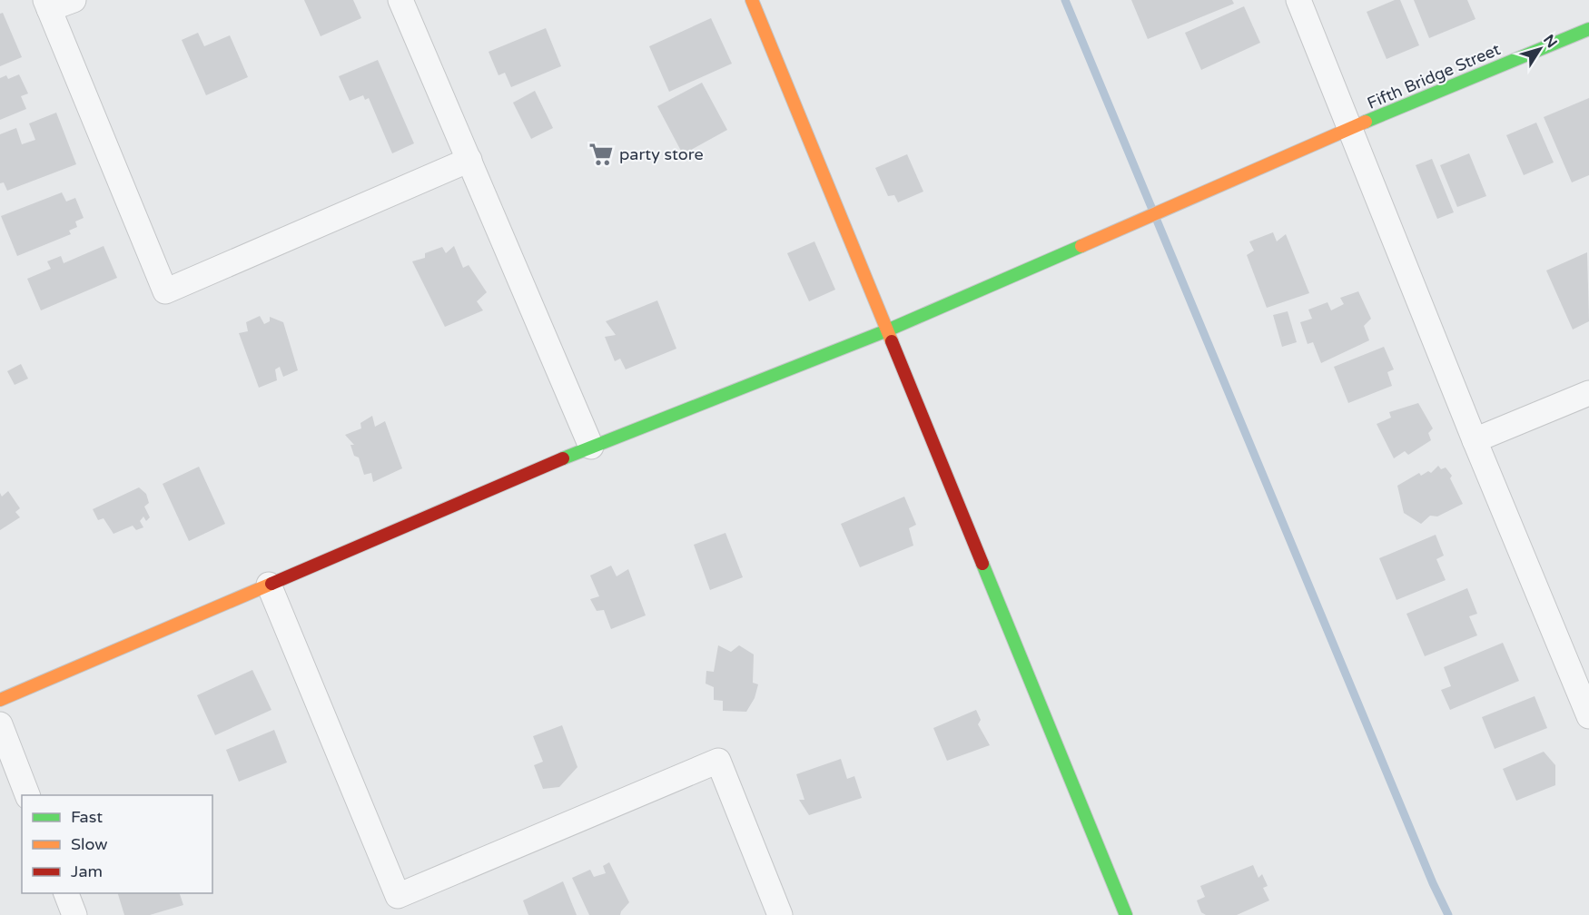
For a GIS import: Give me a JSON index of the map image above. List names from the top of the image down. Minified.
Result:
{"streets":{"street":["Fifth Bridge Street"]},"places":{"supermarket":["party store"]},"legend":["Fast","Slow","Jam"],"north":"top right"}
